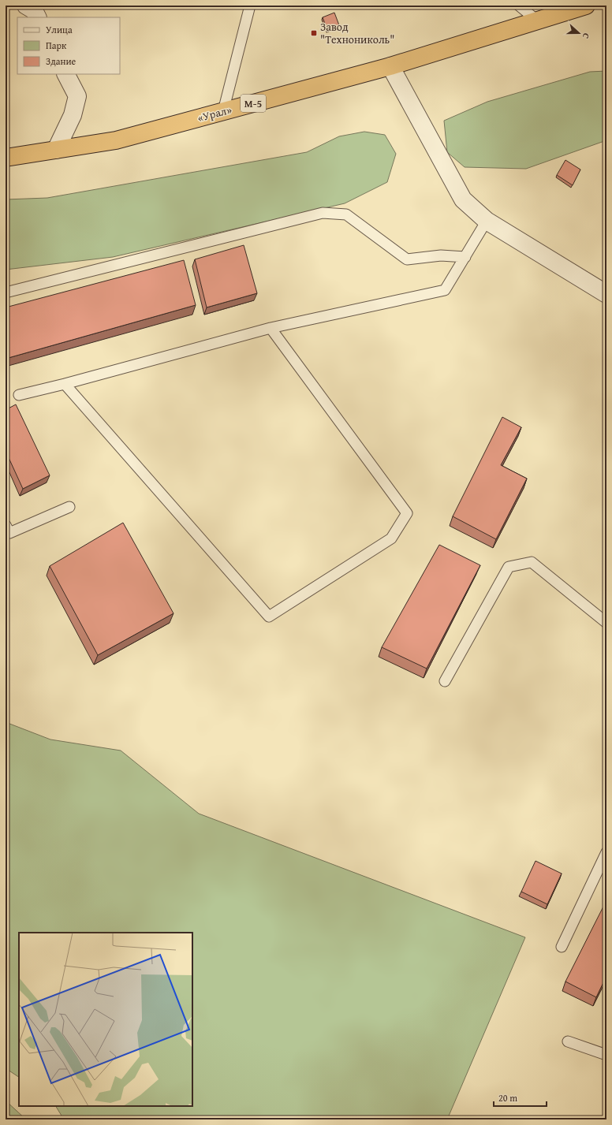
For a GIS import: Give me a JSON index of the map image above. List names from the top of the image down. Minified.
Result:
{"streets":{"highway":["М-5","«Урал»"]},"crossings":[["М-5","«Урал»"]],"places":{"transit":["Завод \"Технониколь\""]},"legend":["Улица","Парк","Здание"],"scale_bar":"20 m","north":"right"}
